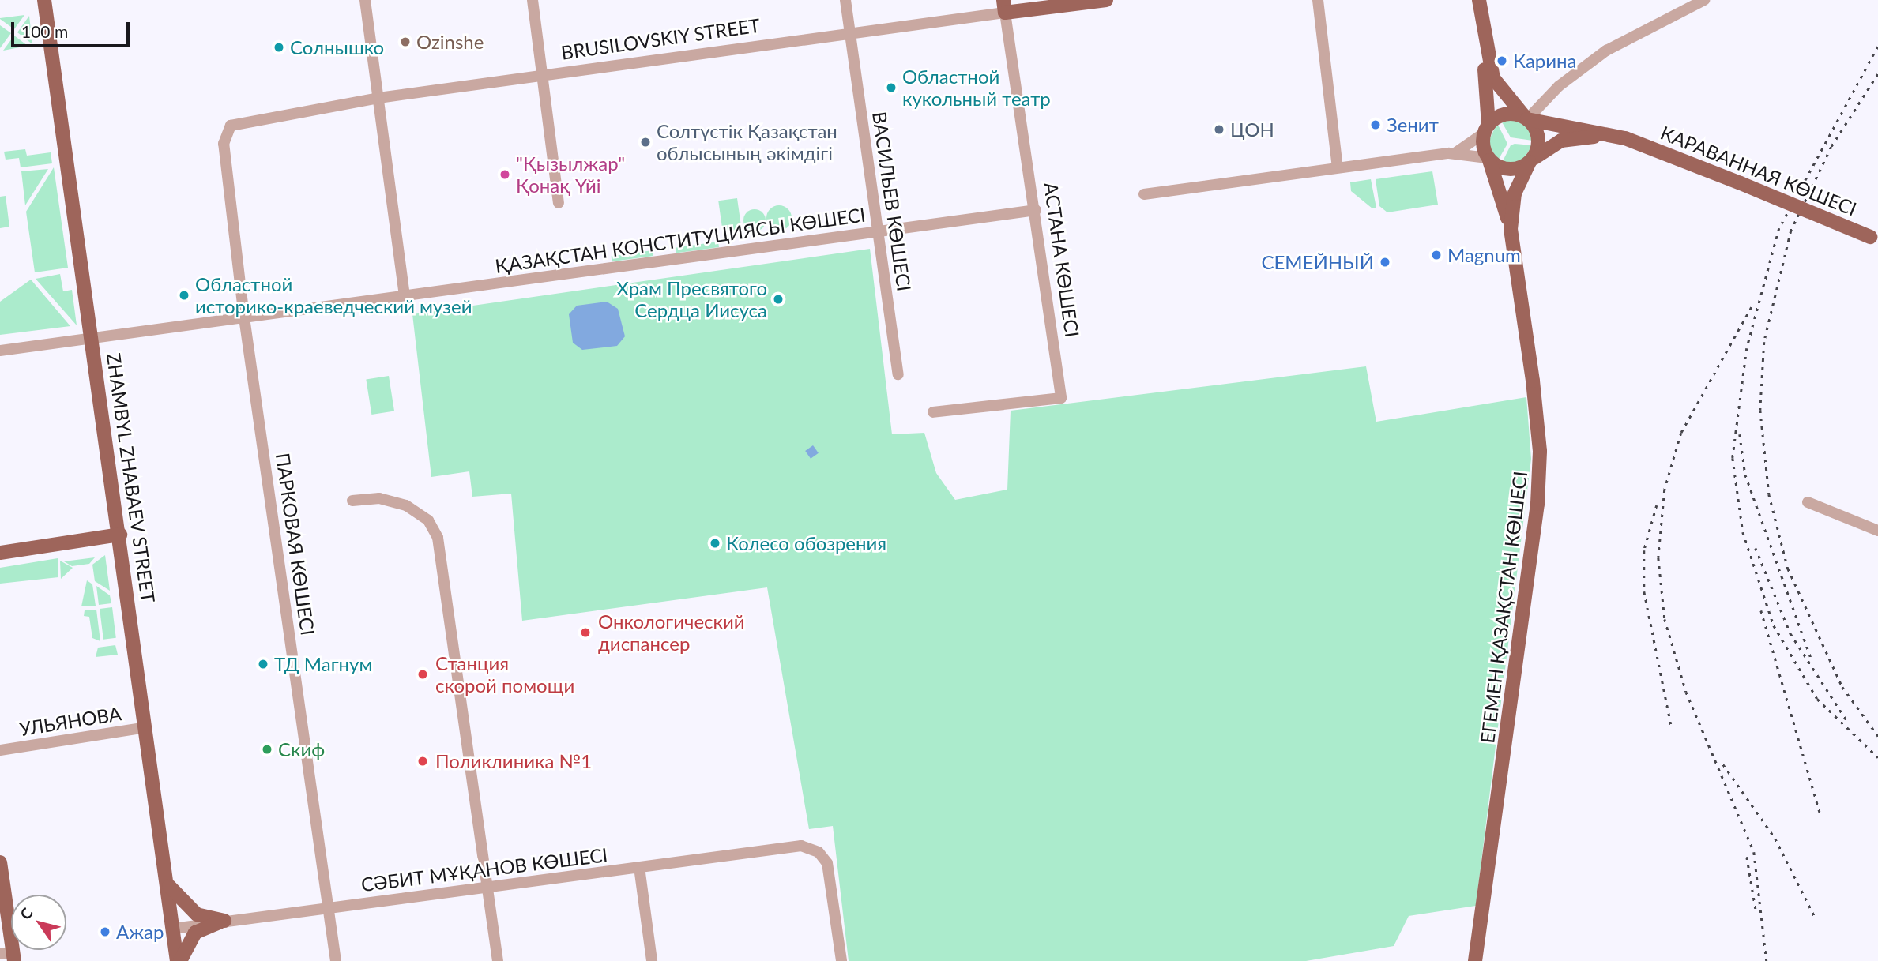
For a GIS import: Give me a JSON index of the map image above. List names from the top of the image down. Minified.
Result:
{"streets":{"main road":["BRUSILOVSKIY STREET","КАРАВАННАЯ КӨШЕСІ","ZHAMBYL ZHABAEV STREET","ЕГЕМЕН ҚАЗАҚСТАН КӨШЕСІ"],"street":["ВАСИЛЬЕВ КӨШЕСІ","ҚАЗАҚСТАН КОНСТИТУЦИЯСЫ КӨШЕСІ","АСТАНА КӨШЕСІ","ПАРКОВАЯ КӨШЕСІ","УЛЬЯНОВА","СӘБИТ МҰҚАНОВ КӨШЕСІ"]},"crossings":[["BRUSILOVSKIY STREET","ВАСИЛЬЕВ КӨШЕСІ"],["BRUSILOVSKIY STREET","АСТАНА КӨШЕСІ"],["BRUSILOVSKIY STREET","ПАРКОВАЯ КӨШЕСІ"],["КАРАВАННАЯ КӨШЕСІ","ЕГЕМЕН ҚАЗАҚСТАН КӨШЕСІ"],["ВАСИЛЬЕВ КӨШЕСІ","ҚАЗАҚСТАН КОНСТИТУЦИЯСЫ КӨШЕСІ"],["ҚАЗАҚСТАН КОНСТИТУЦИЯСЫ КӨШЕСІ","АСТАНА КӨШЕСІ"],["ҚАЗАҚСТАН КОНСТИТУЦИЯСЫ КӨШЕСІ","ZHAMBYL ZHABAEV STREET"],["ҚАЗАҚСТАН КОНСТИТУЦИЯСЫ КӨШЕСІ","ПАРКОВАЯ КӨШЕСІ"],["ZHAMBYL ZHABAEV STREET","УЛЬЯНОВА"],["ZHAMBYL ZHABAEV STREET","СӘБИТ МҰҚАНОВ КӨШЕСІ"],["ПАРКОВАЯ КӨШЕСІ","СӘБИТ МҰҚАНОВ КӨШЕСІ"]],"places":["Ozinshe","Солнышко","Карина","Областной кукольный театр","Зенит","ЦОН","Солтүстік Қазақстан облысының әкімдігі","\"Қызылжар\" Қонақ Үйі","Magnum","СЕМЕЙНЫЙ","Oбластной историко-краеведческий музей","Храм Пресвятого Сердца Иисуса","Колесо обозрения","Онкологический диспансер","ТД Магнум","Станция скорой помощи","Скиф","Поликлиника №1","Ажар"],"scale_bar":"100 m","north":"top left"}
